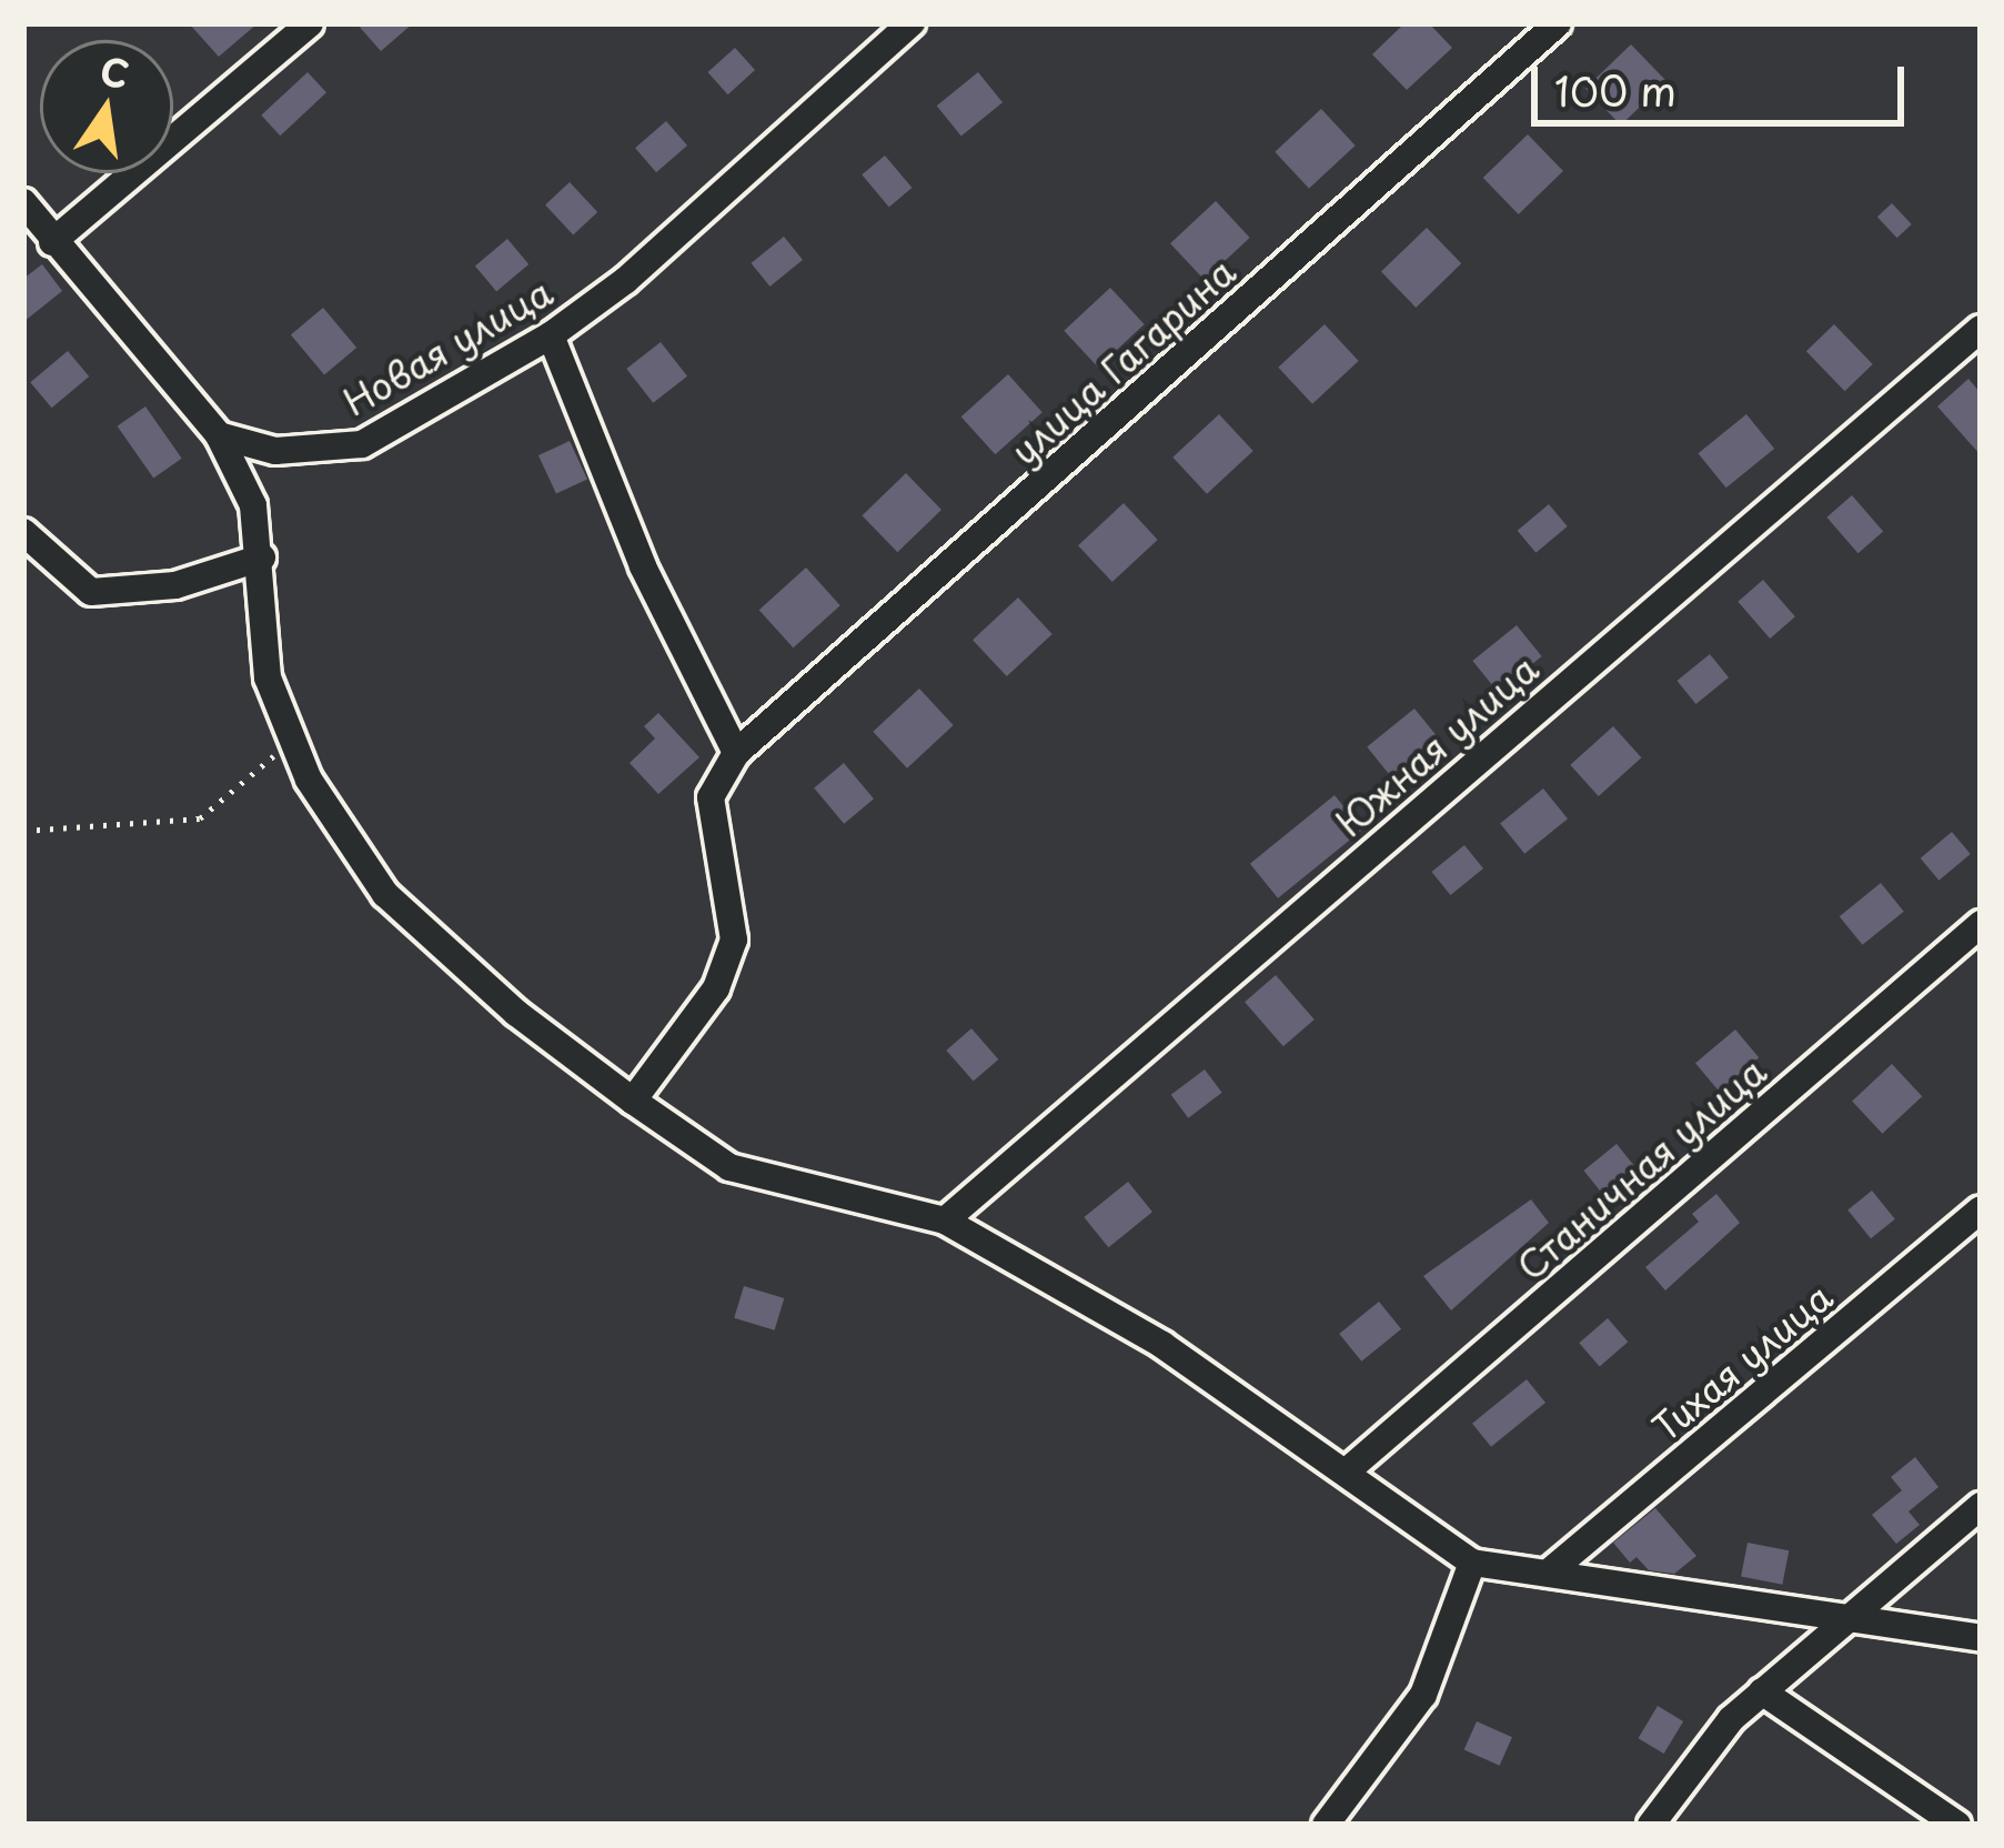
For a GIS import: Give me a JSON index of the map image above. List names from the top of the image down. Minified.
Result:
{"streets":{"street":["Новая улица","улица Гагарина","Южная улица","Станичная улица","Тихая улица"]},"scale_bar":"100 m","north":"top"}
